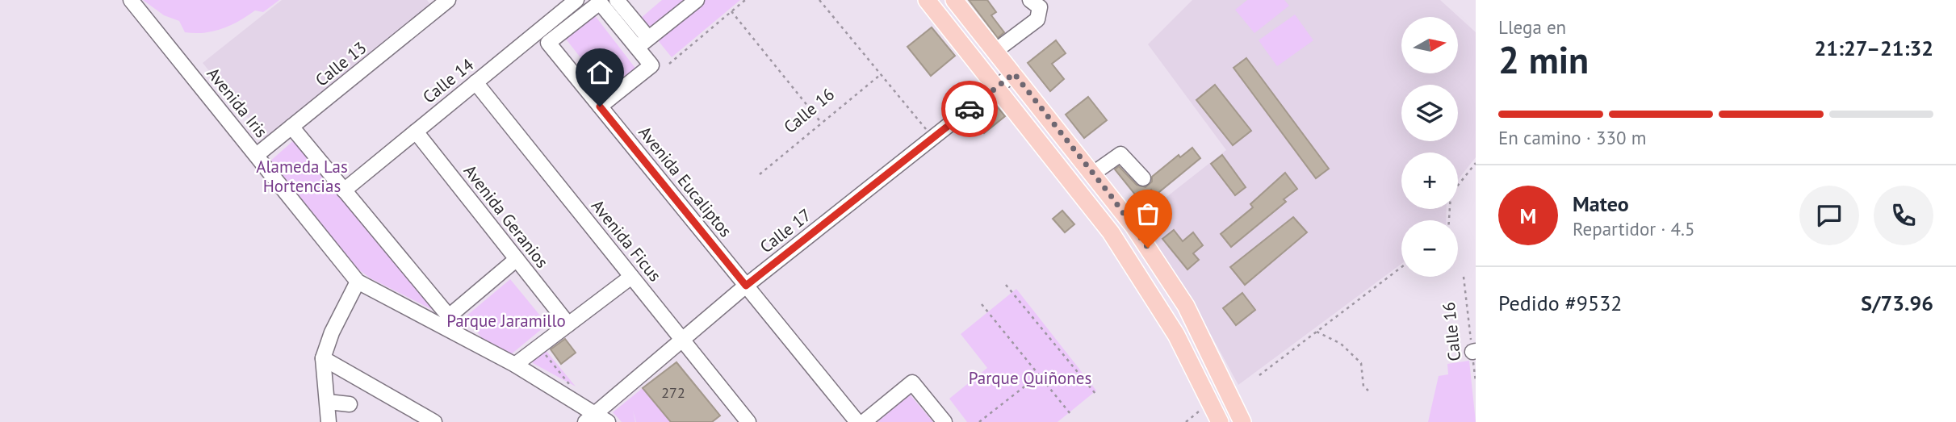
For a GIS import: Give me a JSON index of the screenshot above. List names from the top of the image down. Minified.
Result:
{"streets":{"street":["Calle 13","Calle 14","Avenida Iris","Avenida Eucaliptos","Avenida Geranios","Calle 17","Avenida Ficus"],"path":["Calle 16"]},"crossings":[["Calle 13","Avenida Iris"],["Calle 14","Avenida Geranios"],["Calle 14","Avenida Ficus"],["Avenida Iris","Calle 17"],["Avenida Eucaliptos","Calle 17"],["Calle 17","Avenida Ficus"]],"parks":["Alameda Las Hortencias","Parque Jaramillo","Parque Quiñones"],"house_numbers":["272"],"north":"right","page":{"heading":["2 min","Llega en","21:27–21:32"],"panel":["Mateo","Repartidor · 4.5","Pedido #9532","S/73.96"],"map_buttons":["+","−"],"bar":"En camino · 330 m","round":"M"}}
